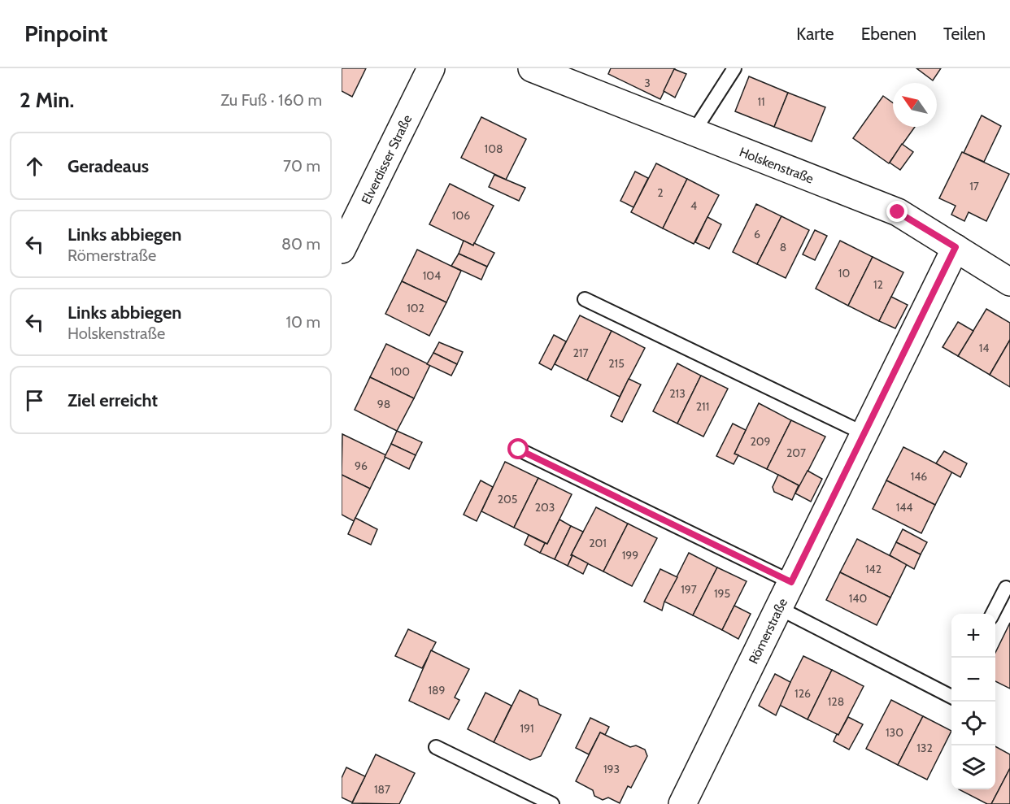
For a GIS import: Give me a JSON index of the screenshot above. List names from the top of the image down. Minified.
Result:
{"streets":{"street":["Elverdisser Straße","Holskenstraße","Römerstraße"]},"crossings":[["Holskenstraße","Römerstraße"]],"house_numbers":["3","11","108","17","2","4","106","6","8","10","104","12","102","14","217","215","100","213","98","211","209","207","96","146","205","203","144","201","199","142","197","195","140","189","126","128","191","130","132","193","187"],"north":"top left","page":{"header":"Pinpoint","nav":["Karte","Ebenen","Teilen"],"heading":["2 Min.","Zu Fuß · 160 m"],"list":[["Geradeaus","70 m"],["Links abbiegen","Römerstraße","80 m"],["Links abbiegen","Holskenstraße","10 m"],"Ziel erreicht"],"map_buttons":["+","−"]}}
